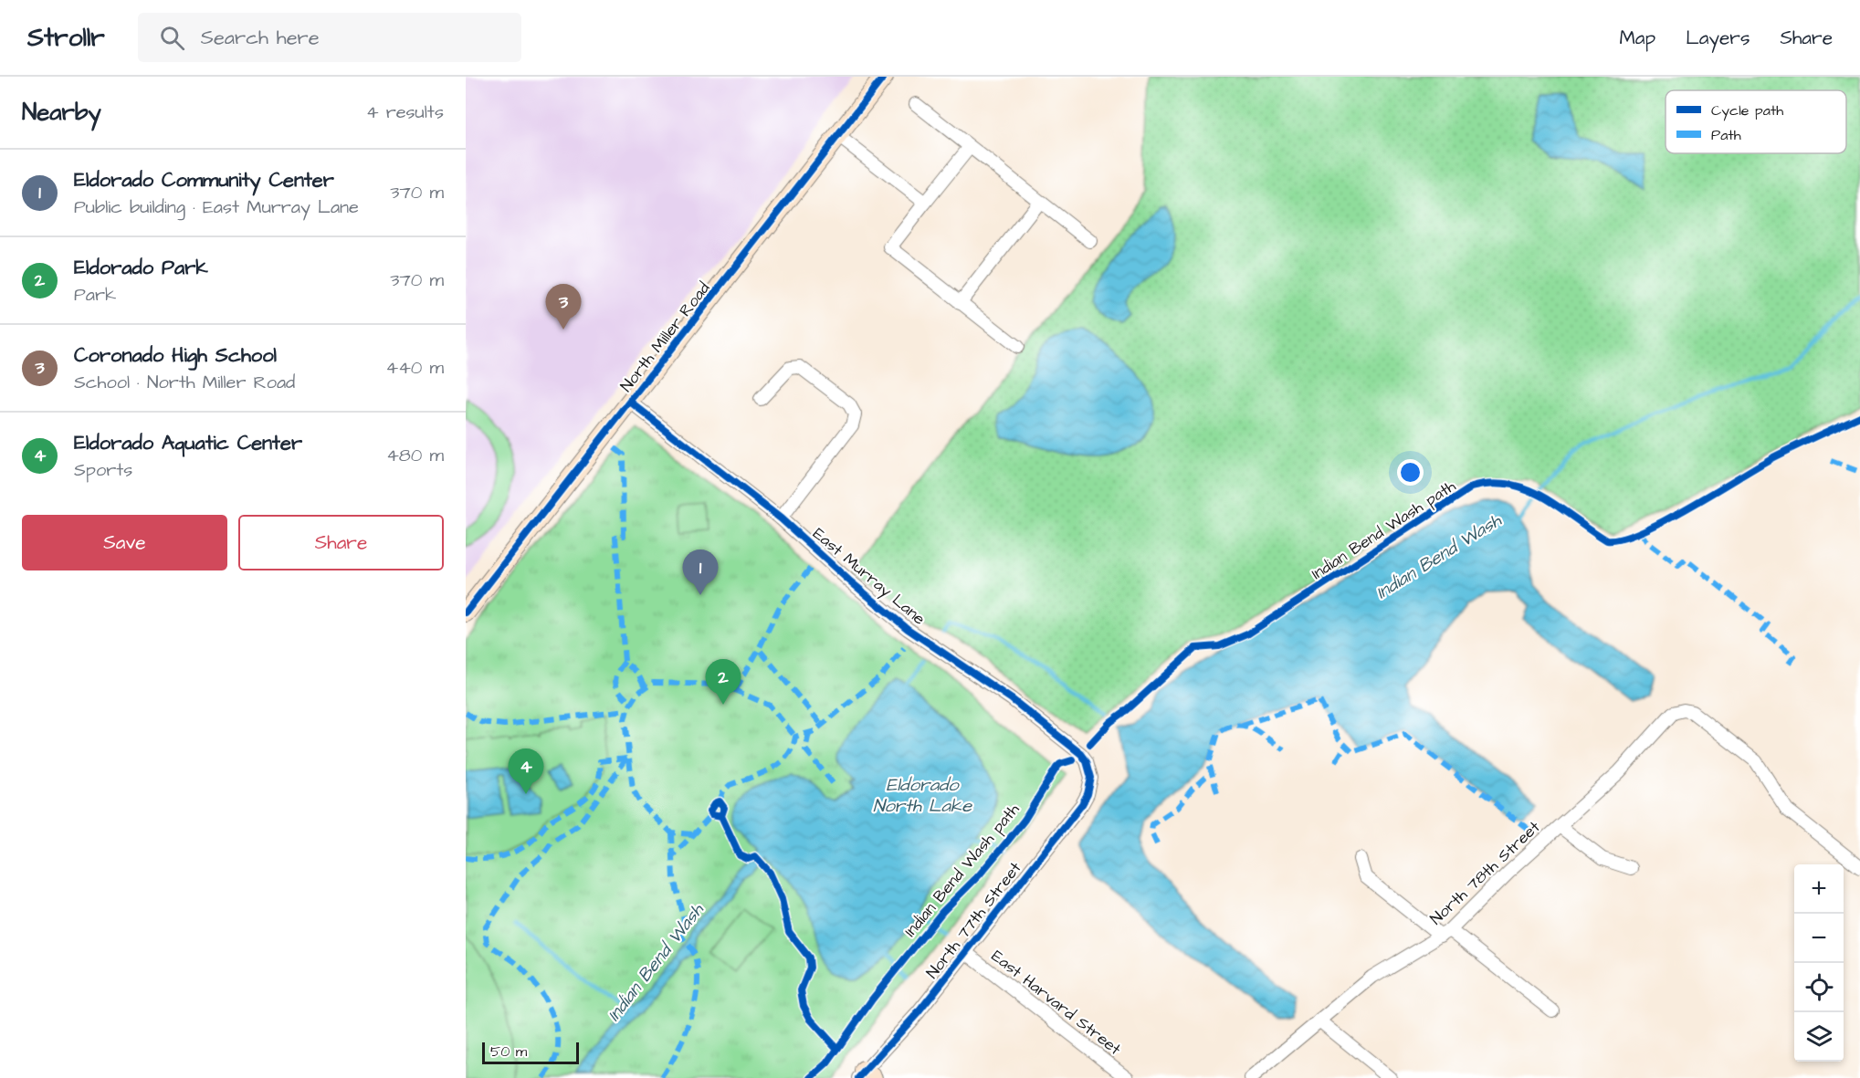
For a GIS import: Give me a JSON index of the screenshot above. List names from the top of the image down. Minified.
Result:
{"streets":{"street":["North Miller Road","East Murray Lane","North 78th Street","North 77th Street","East Harvard Street"],"cycle path":["Indian Bend Wash path"]},"crossings":[["North Miller Road","East Murray Lane"],["East Murray Lane","North 77th Street"],["North 77th Street","East Harvard Street"]],"water":["Indian Bend Wash","Eldorado North Lake"],"legend":["Cycle path","Path"],"scale_bar":"50 m","page":{"header":"Strollr","search":"Search here","nav":["Map","Layers","Share"],"heading":["Nearby","4 results"],"list":[{"mark":"1","name":"Eldorado Community Center","note":"Public building · East Murray Lane","value":"370 m"},{"mark":"2","name":"Eldorado Park","note":"Park","value":"370 m"},{"mark":"3","name":"Coronado High School","note":"School · North Miller Road","value":"440 m"},{"mark":"4","name":"Eldorado Aquatic Center","note":"Sports","value":"480 m"}],"pins":["3","1","2","4"],"buttons":["Save","Share"],"map_buttons":["+","−"],"scale":"50 m"}}
